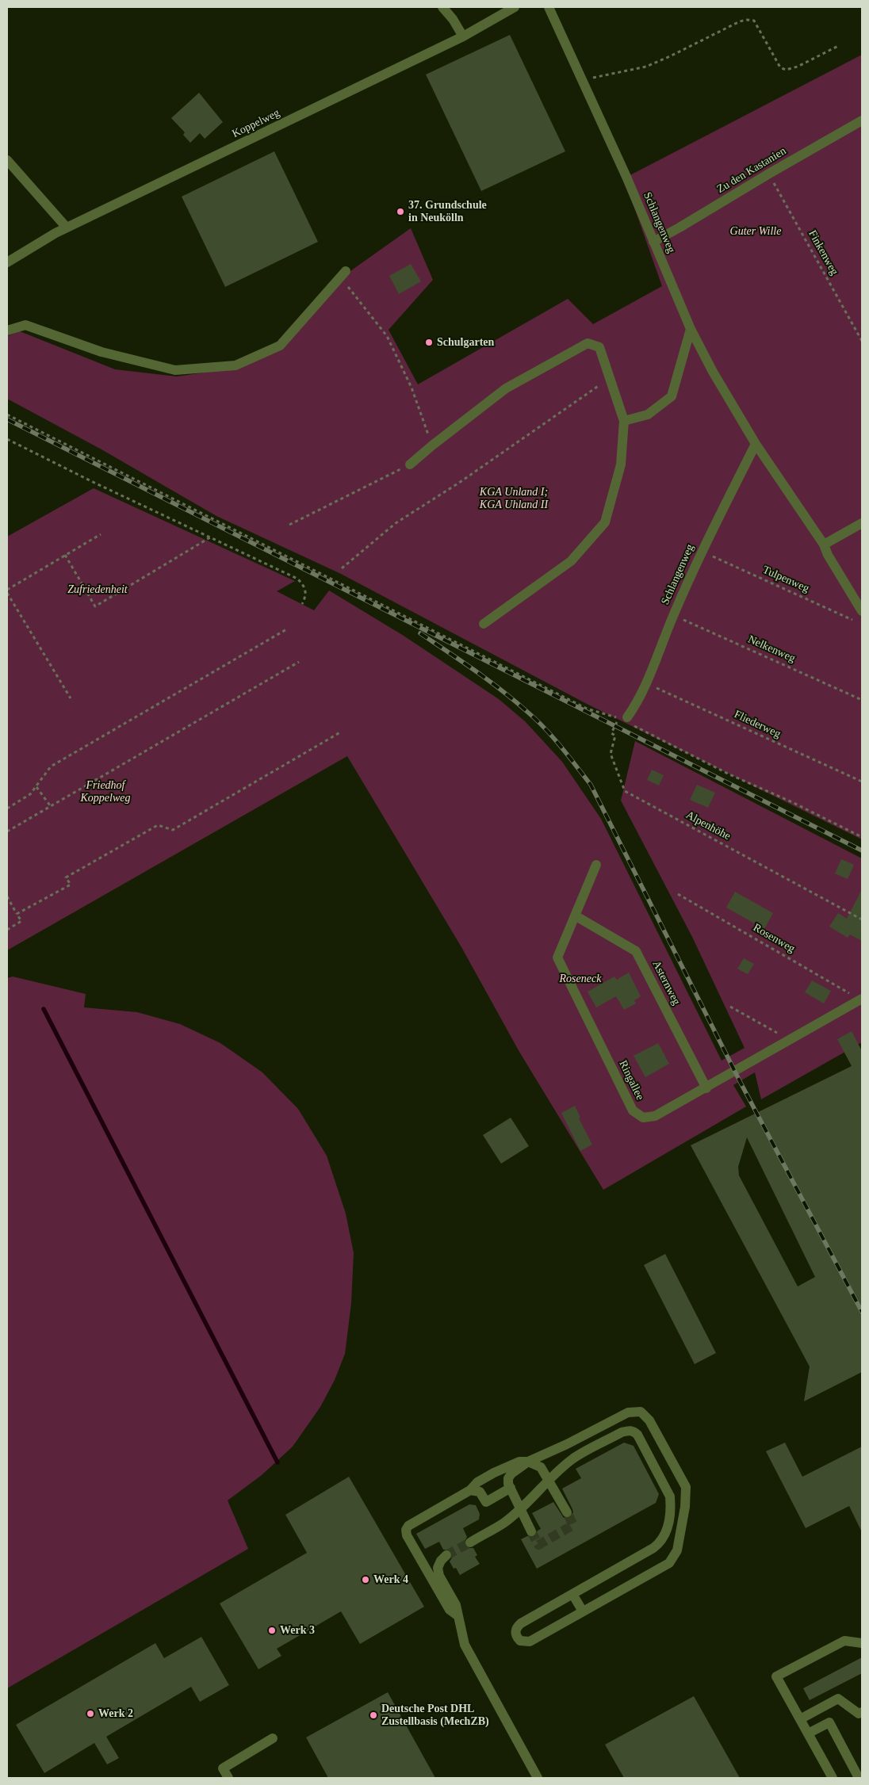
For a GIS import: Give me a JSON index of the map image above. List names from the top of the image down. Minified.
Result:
{"streets":{"street":["Koppelweg","Zu den Kastanien","Schlangenweg","Asternweg","Ringallee"],"path":["Finkenweg","Tulpenweg","Nelkenweg","Fliederweg","Alpenhöhe","Rosenweg"]},"crossings":[["Zu den Kastanien","Schlangenweg"],["Zu den Kastanien","Finkenweg"],["Schlangenweg","Tulpenweg"],["Schlangenweg","Nelkenweg"],["Schlangenweg","Fliederweg"],["Schlangenweg","Alpenhöhe"],["Rosenweg","Ringallee"],["Asternweg","Ringallee"]],"parks":["Guter Wille","KGA Unland I; KGA Uhland II","Zufriedenheit","Friedhof Koppelweg","Roseneck"],"places":["37. Grundschule in Neukölln","Schulgarten","Werk 4","Werk 3","Werk 2","Deutsche Post DHL Zustellbasis (MechZB)"]}
